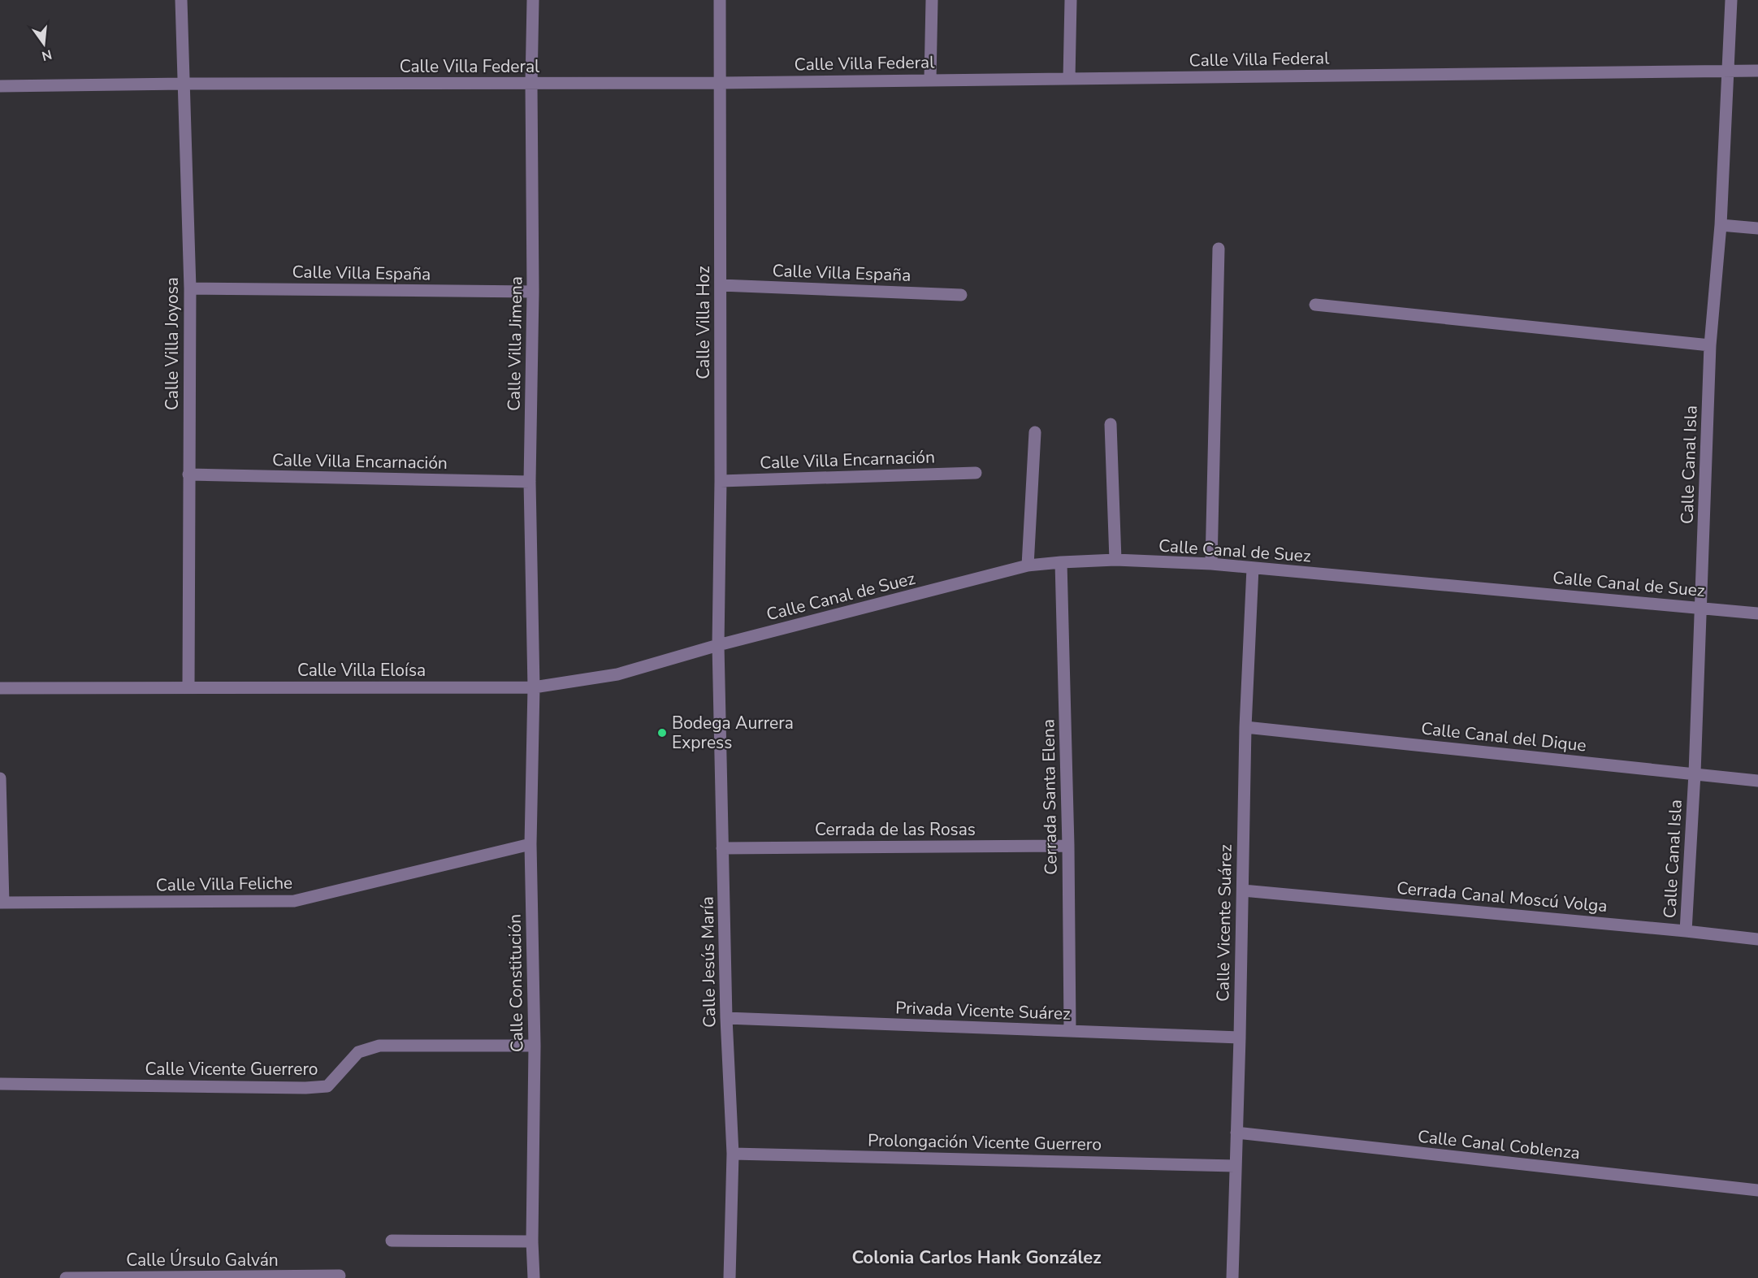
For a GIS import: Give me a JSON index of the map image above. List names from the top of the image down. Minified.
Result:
{"streets":{"street":["Calle Villa Federal","Calle Villa España","Calle Villa Hoz","Calle Villa Joyosa","Calle Villa Jimena","Calle Villa Encarnación","Calle Canal Isla","Calle Canal de Suez","Calle Villa Eloísa","Calle Canal del Dique","Cerrada Santa Elena","Cerrada de las Rosas","Calle Villa Feliche","Cerrada Canal Moscú Volga","Calle Vicente Suárez","Calle Jesús María","Calle Constitución","Privada Vicente Suárez","Calle Vicente Guerrero","Prolongación Vicente Guerrero","Calle Canal Coblenza","Calle Úrsulo Galván"]},"crossings":[["Calle Villa Federal","Calle Villa Hoz"],["Calle Villa Federal","Calle Villa Joyosa"],["Calle Villa Federal","Calle Villa Jimena"],["Calle Villa Federal","Calle Canal Isla"],["Calle Villa España","Calle Villa Hoz"],["Calle Villa España","Calle Villa Joyosa"],["Calle Villa España","Calle Villa Jimena"],["Calle Villa Hoz","Calle Villa Encarnación"],["Calle Villa Hoz","Calle Canal de Suez"],["Calle Villa Hoz","Calle Villa Eloísa"],["Calle Villa Hoz","Calle Jesús María"],["Calle Villa Joyosa","Calle Villa Encarnación"],["Calle Villa Joyosa","Calle Villa Eloísa"],["Calle Villa Jimena","Calle Villa Encarnación"],["Calle Villa Jimena","Calle Villa Eloísa"],["Calle Villa Jimena","Calle Constitución"],["Calle Canal Isla","Calle Canal de Suez"],["Calle Canal Isla","Calle Canal del Dique"],["Calle Canal Isla","Cerrada Canal Moscú Volga"],["Calle Canal de Suez","Calle Villa Eloísa"],["Calle Canal de Suez","Cerrada Santa Elena"],["Calle Canal de Suez","Calle Vicente Suárez"],["Calle Canal de Suez","Calle Jesús María"],["Calle Villa Eloísa","Calle Jesús María"],["Calle Villa Eloísa","Calle Constitución"],["Calle Canal del Dique","Calle Vicente Suárez"],["Cerrada Santa Elena","Cerrada de las Rosas"],["Cerrada Santa Elena","Privada Vicente Suárez"],["Cerrada de las Rosas","Calle Jesús María"],["Calle Villa Feliche","Calle Constitución"],["Cerrada Canal Moscú Volga","Calle Vicente Suárez"],["Calle Vicente Suárez","Privada Vicente Suárez"],["Calle Vicente Suárez","Prolongación Vicente Guerrero"],["Calle Vicente Suárez","Calle Canal Coblenza"],["Calle Jesús María","Privada Vicente Suárez"],["Calle Jesús María","Prolongación Vicente Guerrero"],["Calle Constitución","Calle Vicente Guerrero"]],"districts":["Colonia Carlos Hank González"],"places":["Bodega Aurrera Express"],"north":"bottom"}
